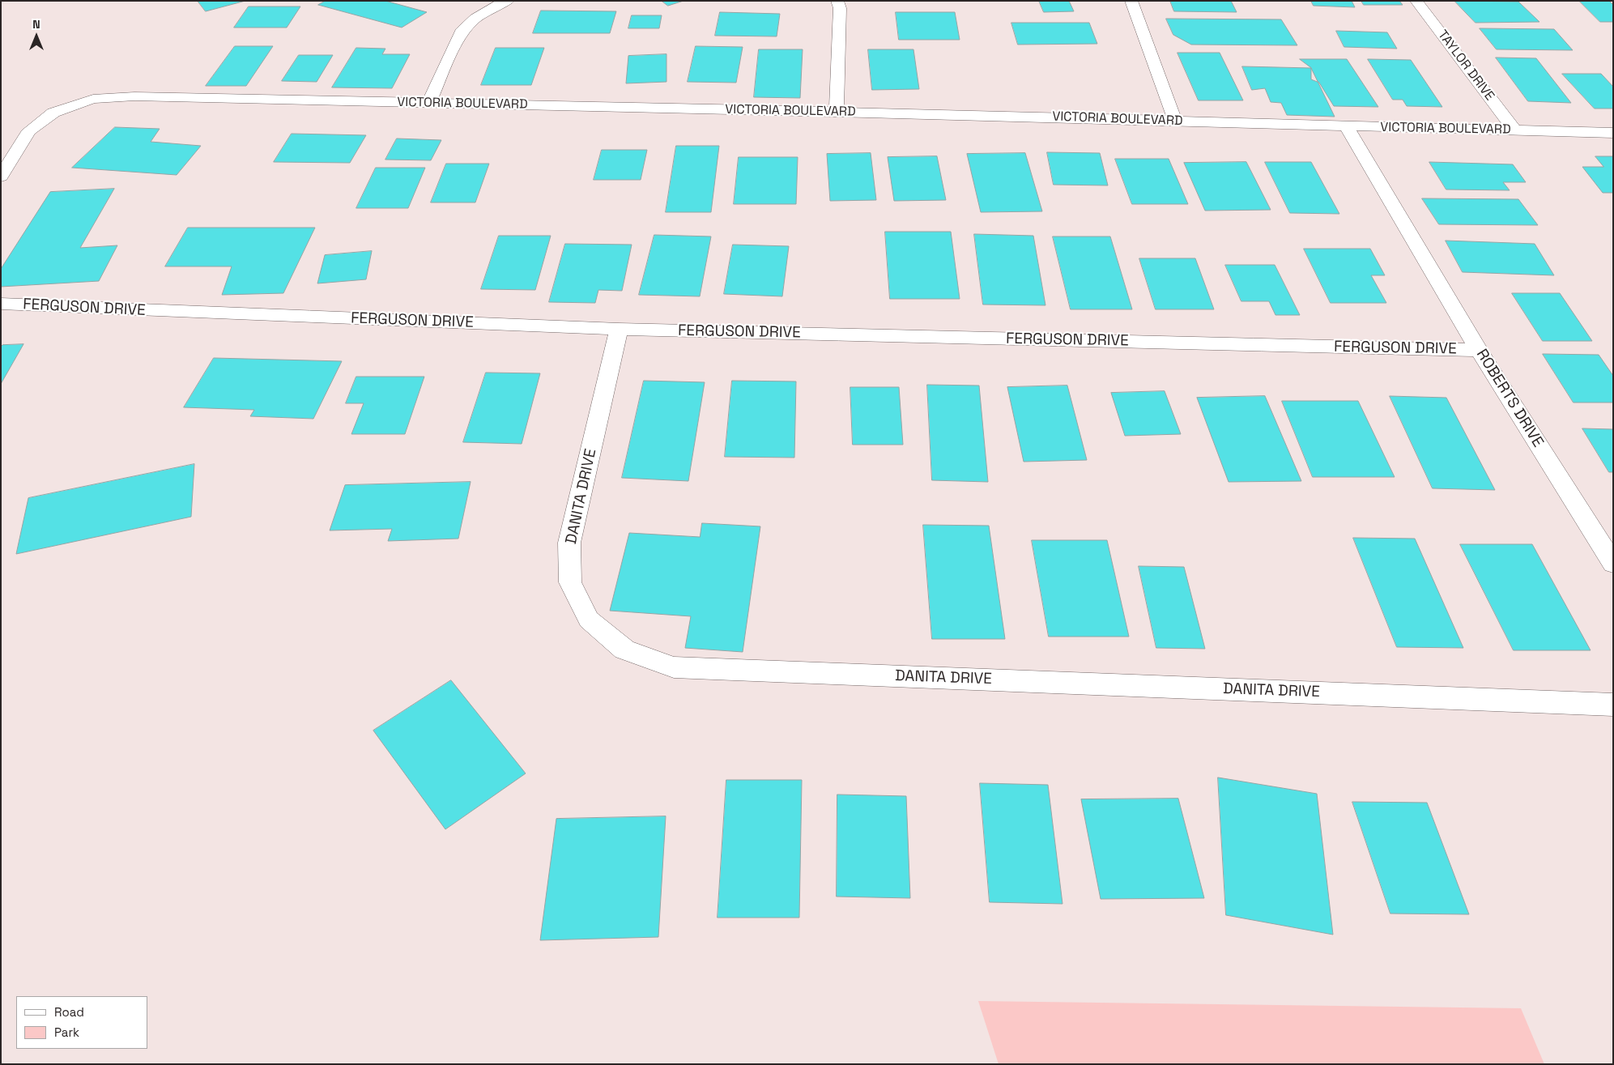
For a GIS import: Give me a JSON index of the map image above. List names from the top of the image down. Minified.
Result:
{"streets":{"street":["TAYLOR DRIVE","VICTORIA BOULEVARD","FERGUSON DRIVE","ROBERTS DRIVE","DANITA DRIVE"]},"crossings":[["TAYLOR DRIVE","VICTORIA BOULEVARD"],["VICTORIA BOULEVARD","ROBERTS DRIVE"],["FERGUSON DRIVE","ROBERTS DRIVE"],["FERGUSON DRIVE","DANITA DRIVE"]],"legend":["Road","Park"],"north":"top"}
